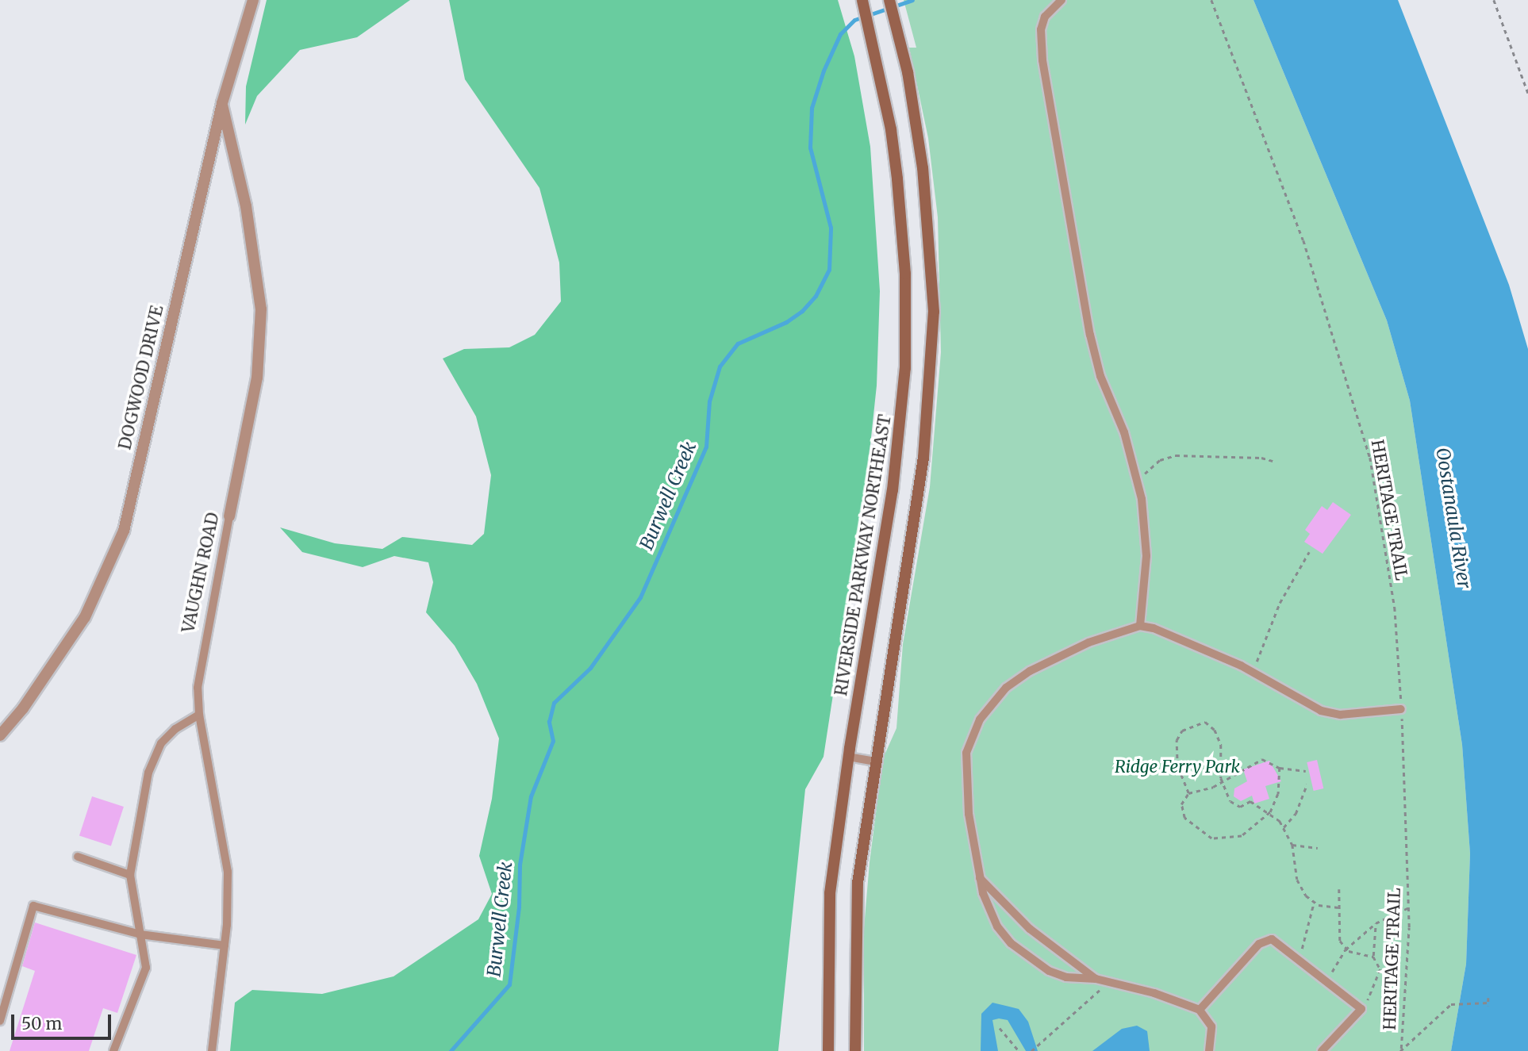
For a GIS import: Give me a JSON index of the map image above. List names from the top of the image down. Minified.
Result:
{"streets":{"main road":["RIVERSIDE PARKWAY NORTHEAST"],"street":["DOGWOOD DRIVE","VAUGHN ROAD"],"path":["HERITAGE TRAIL"]},"crossings":[["DOGWOOD DRIVE","VAUGHN ROAD"]],"water":["Burwell Creek","Oostanaula River"],"parks":["Ridge Ferry Park"],"scale_bar":"50 m"}
